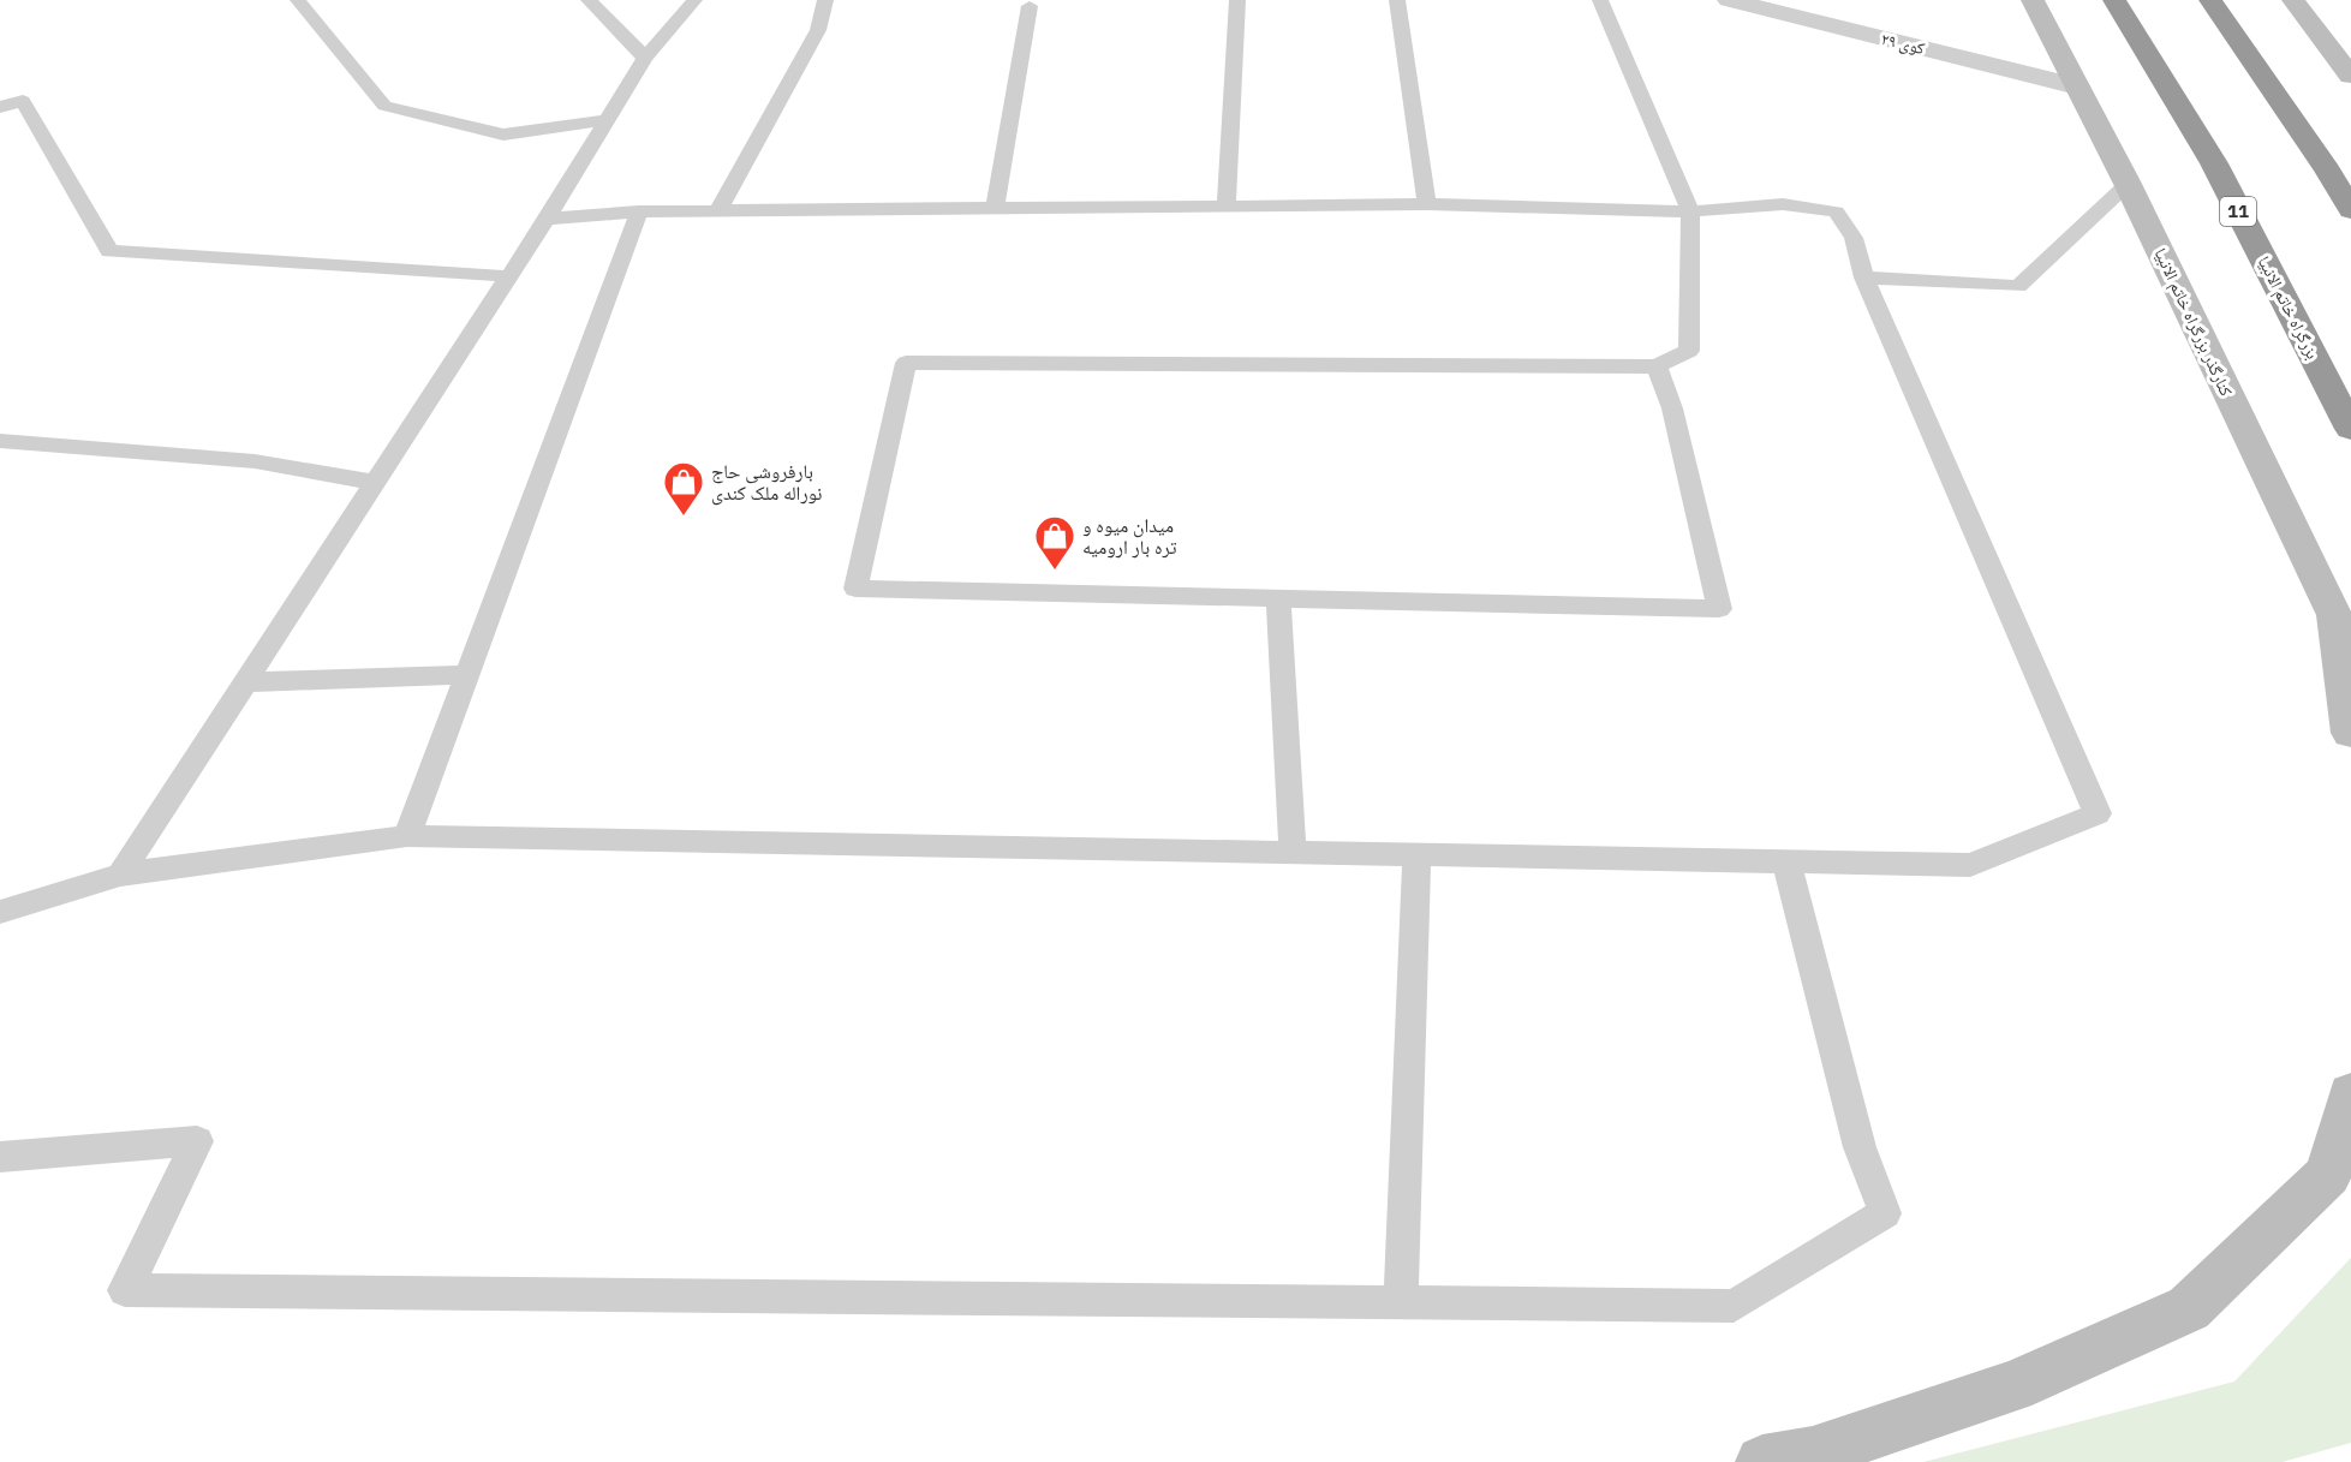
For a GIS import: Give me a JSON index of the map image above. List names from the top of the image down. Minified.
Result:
{"streets":{"highway":["11","بزرگراه خاتم الانبیا"],"main road":["کنارگذر بزرگراه خاتم الانبیا"],"street":["کوی ۲۹"]},"crossings":[["کوی ۲۹","کنارگذر بزرگراه خاتم الانبیا"]],"places":{"shop":["بارفروشی حاج نوراله ملک کندی","میدان میوه و تره بار ارومیه"]}}
